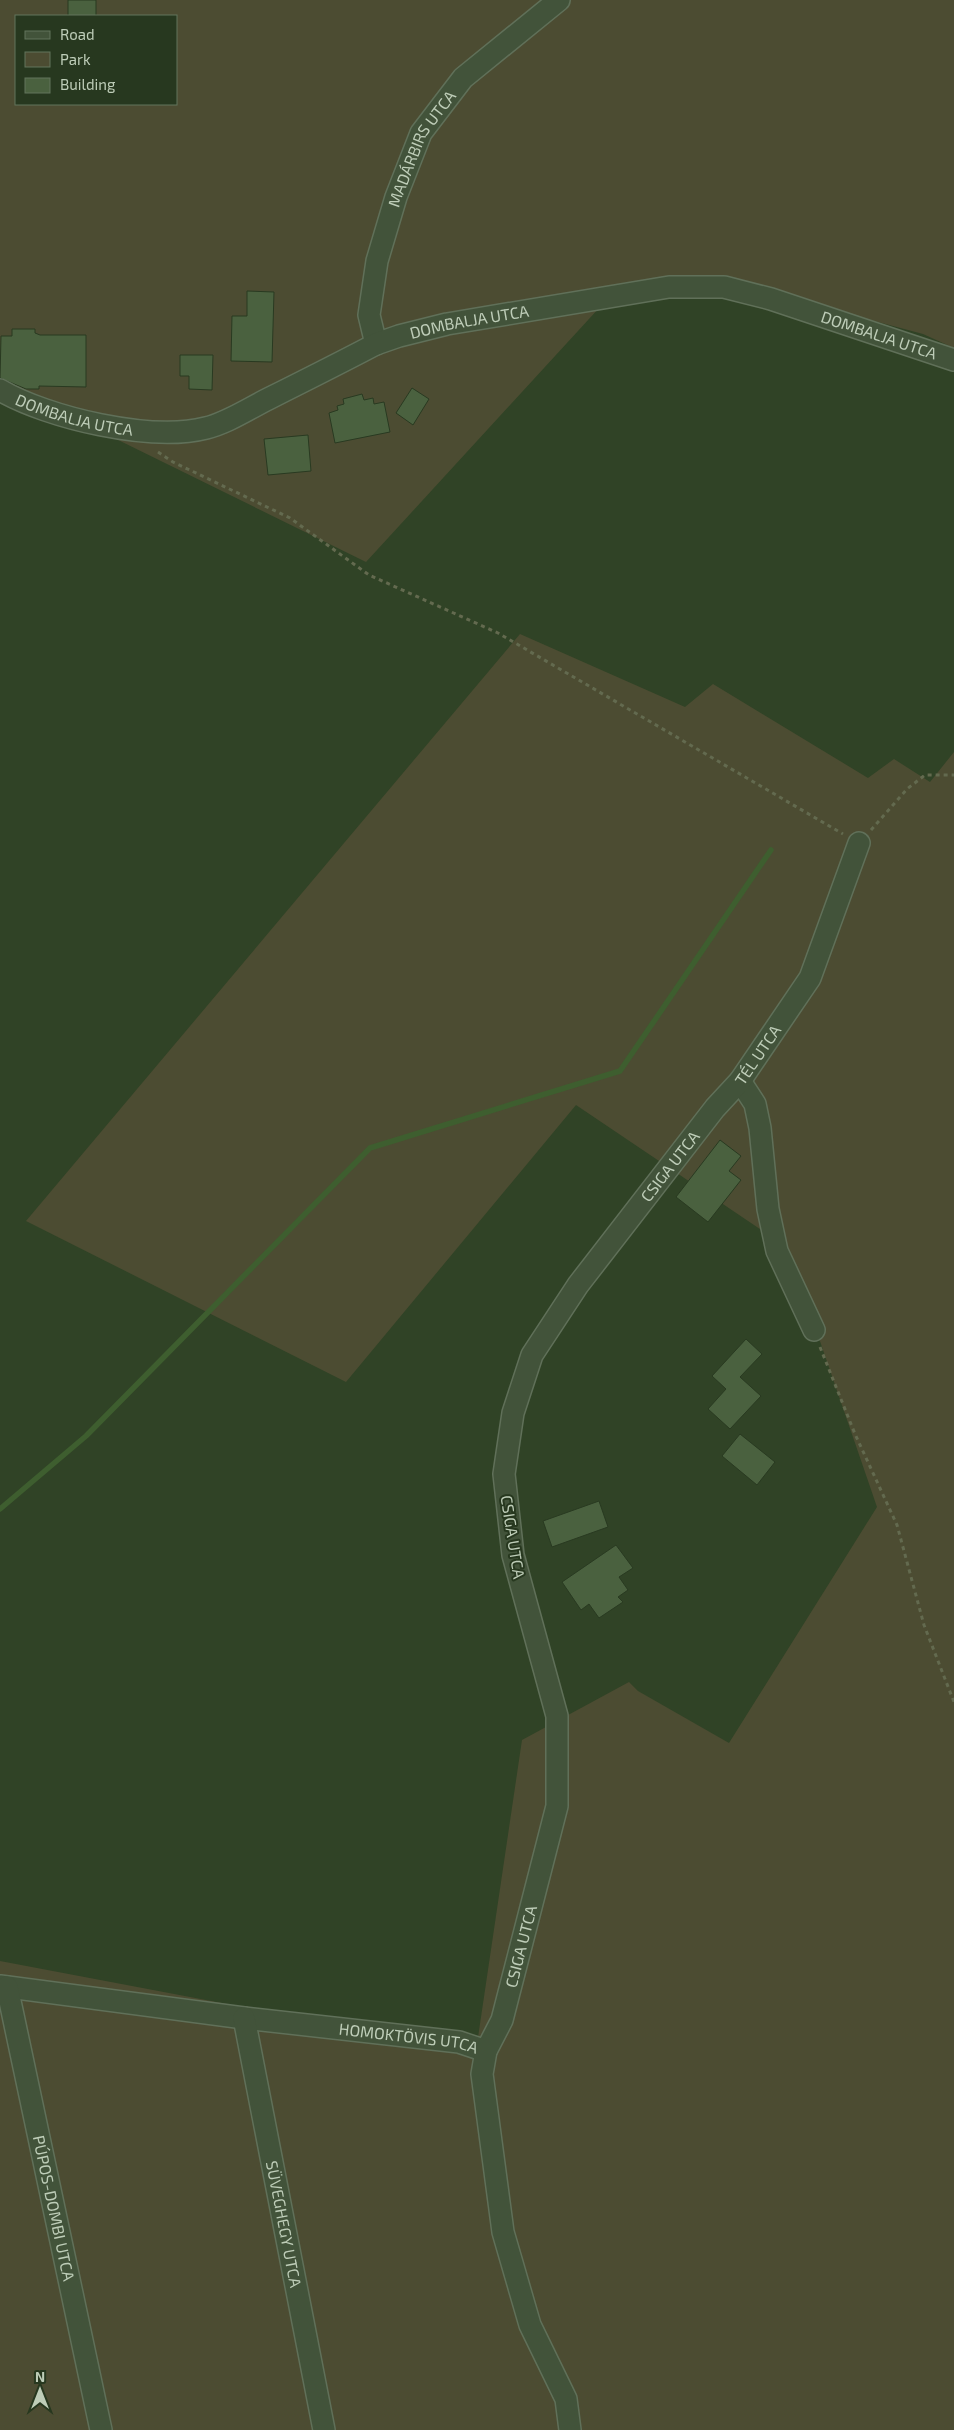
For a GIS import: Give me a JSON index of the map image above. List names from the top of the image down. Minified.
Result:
{"streets":{"street":["MADÁRBIRS UTCA","DOMBALJA UTCA","TÉL UTCA","CSIGA UTCA","HOMOKTÖVIS UTCA","PÚPOS-DOMBI UTCA","SÜVEGHEGY UTCA"]},"crossings":[["MADÁRBIRS UTCA","DOMBALJA UTCA"],["TÉL UTCA","CSIGA UTCA"],["CSIGA UTCA","HOMOKTÖVIS UTCA"],["HOMOKTÖVIS UTCA","PÚPOS-DOMBI UTCA"],["HOMOKTÖVIS UTCA","SÜVEGHEGY UTCA"]],"legend":["Road","Park","Building"],"north":"top"}
